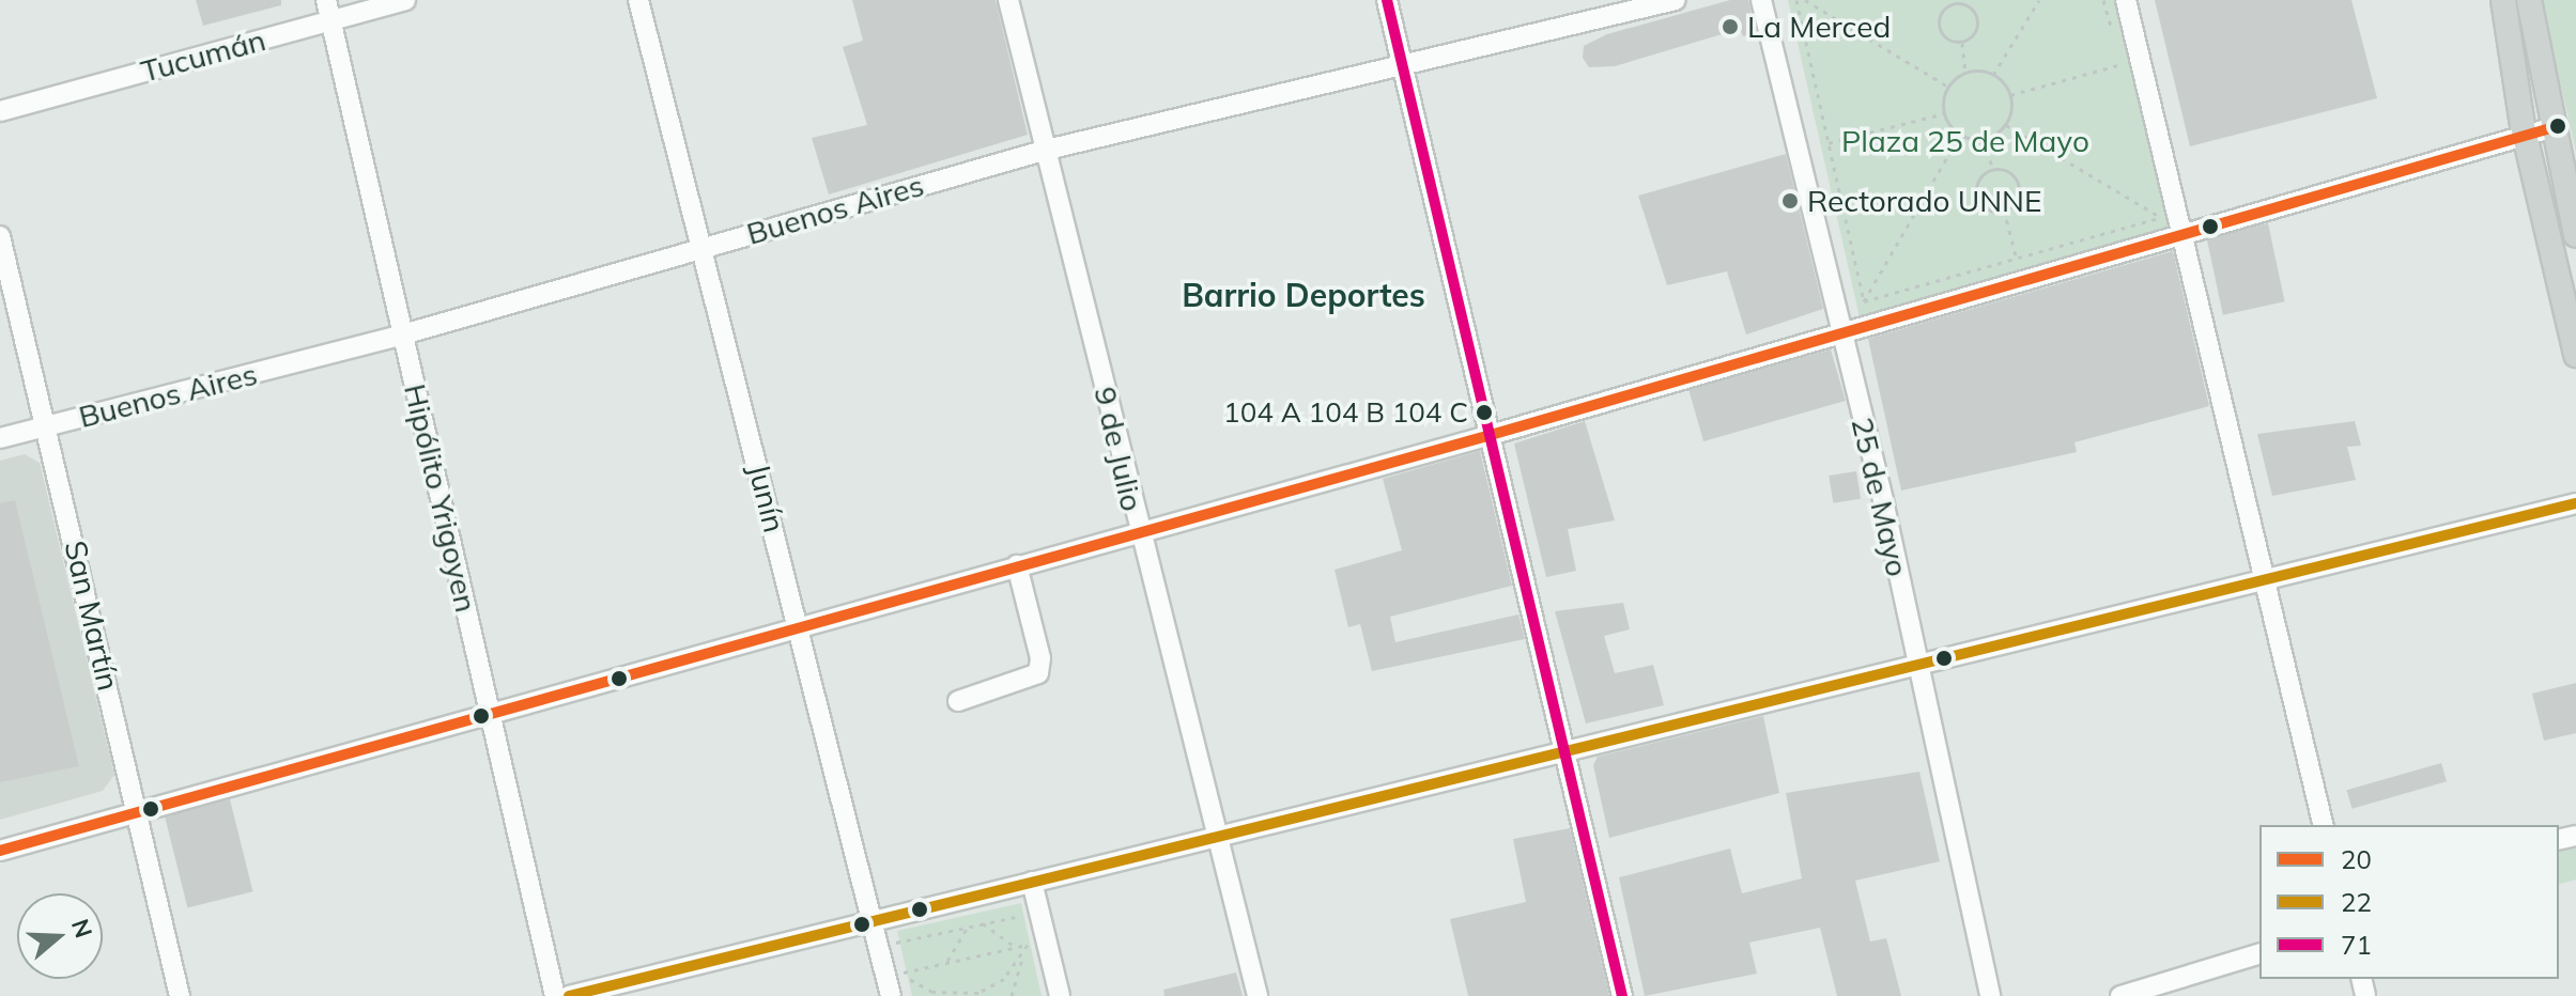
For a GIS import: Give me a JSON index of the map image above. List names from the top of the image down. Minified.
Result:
{"streets":{"street":["Tucumán","Buenos Aires","9 de Julio","25 de Mayo","Hipólito Yrigoyen","Junín","San Martín"]},"crossings":[["Tucumán","Hipólito Yrigoyen"],["Buenos Aires","9 de Julio"],["Buenos Aires","Hipólito Yrigoyen"],["Buenos Aires","Junín"],["Buenos Aires","San Martín"]],"districts":["Barrio Deportes"],"parks":["Plaza 25 de Mayo"],"places":["La Merced","Rectorado UNNE","104 A 104 B 104 C"],"lines":["transit line 71","transit line 20","transit line 22"],"legend":["20","22","71"],"north":"right"}
